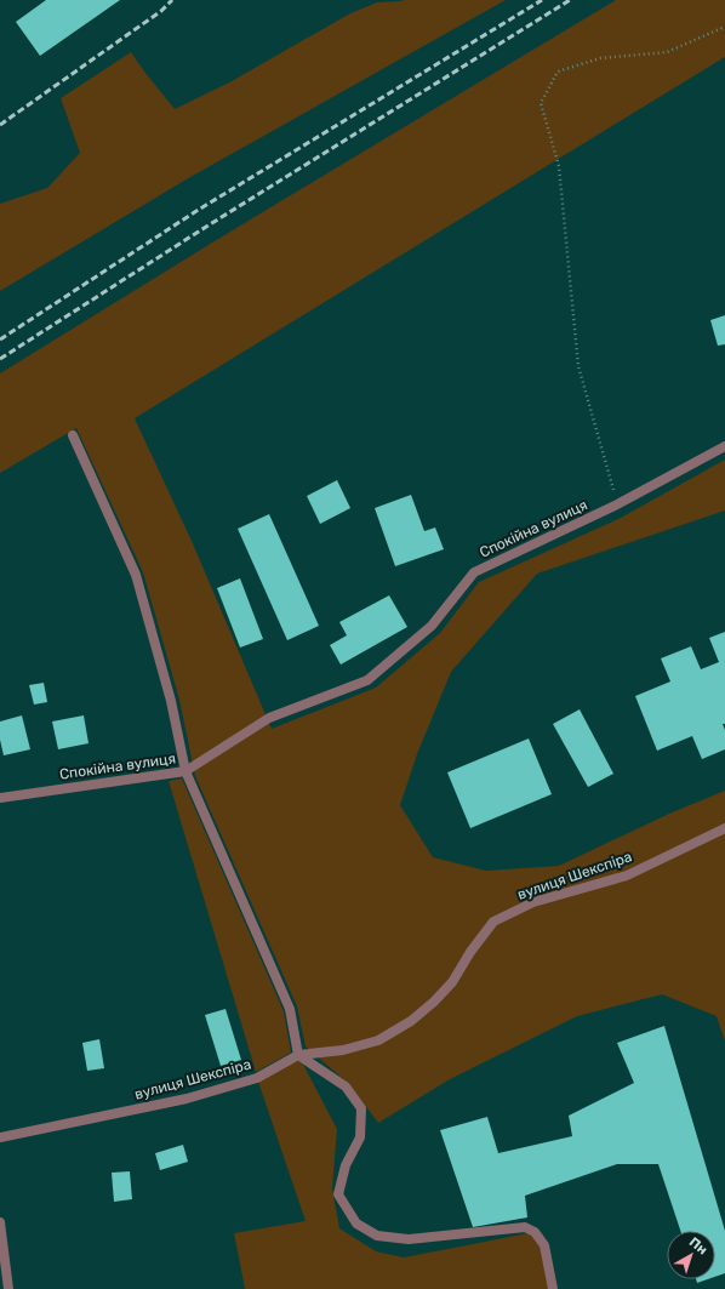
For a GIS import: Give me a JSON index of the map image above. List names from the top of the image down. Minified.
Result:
{"streets":{"street":["Спокійна вулиця","вулиця Шекспіра"]},"north":"top right"}
